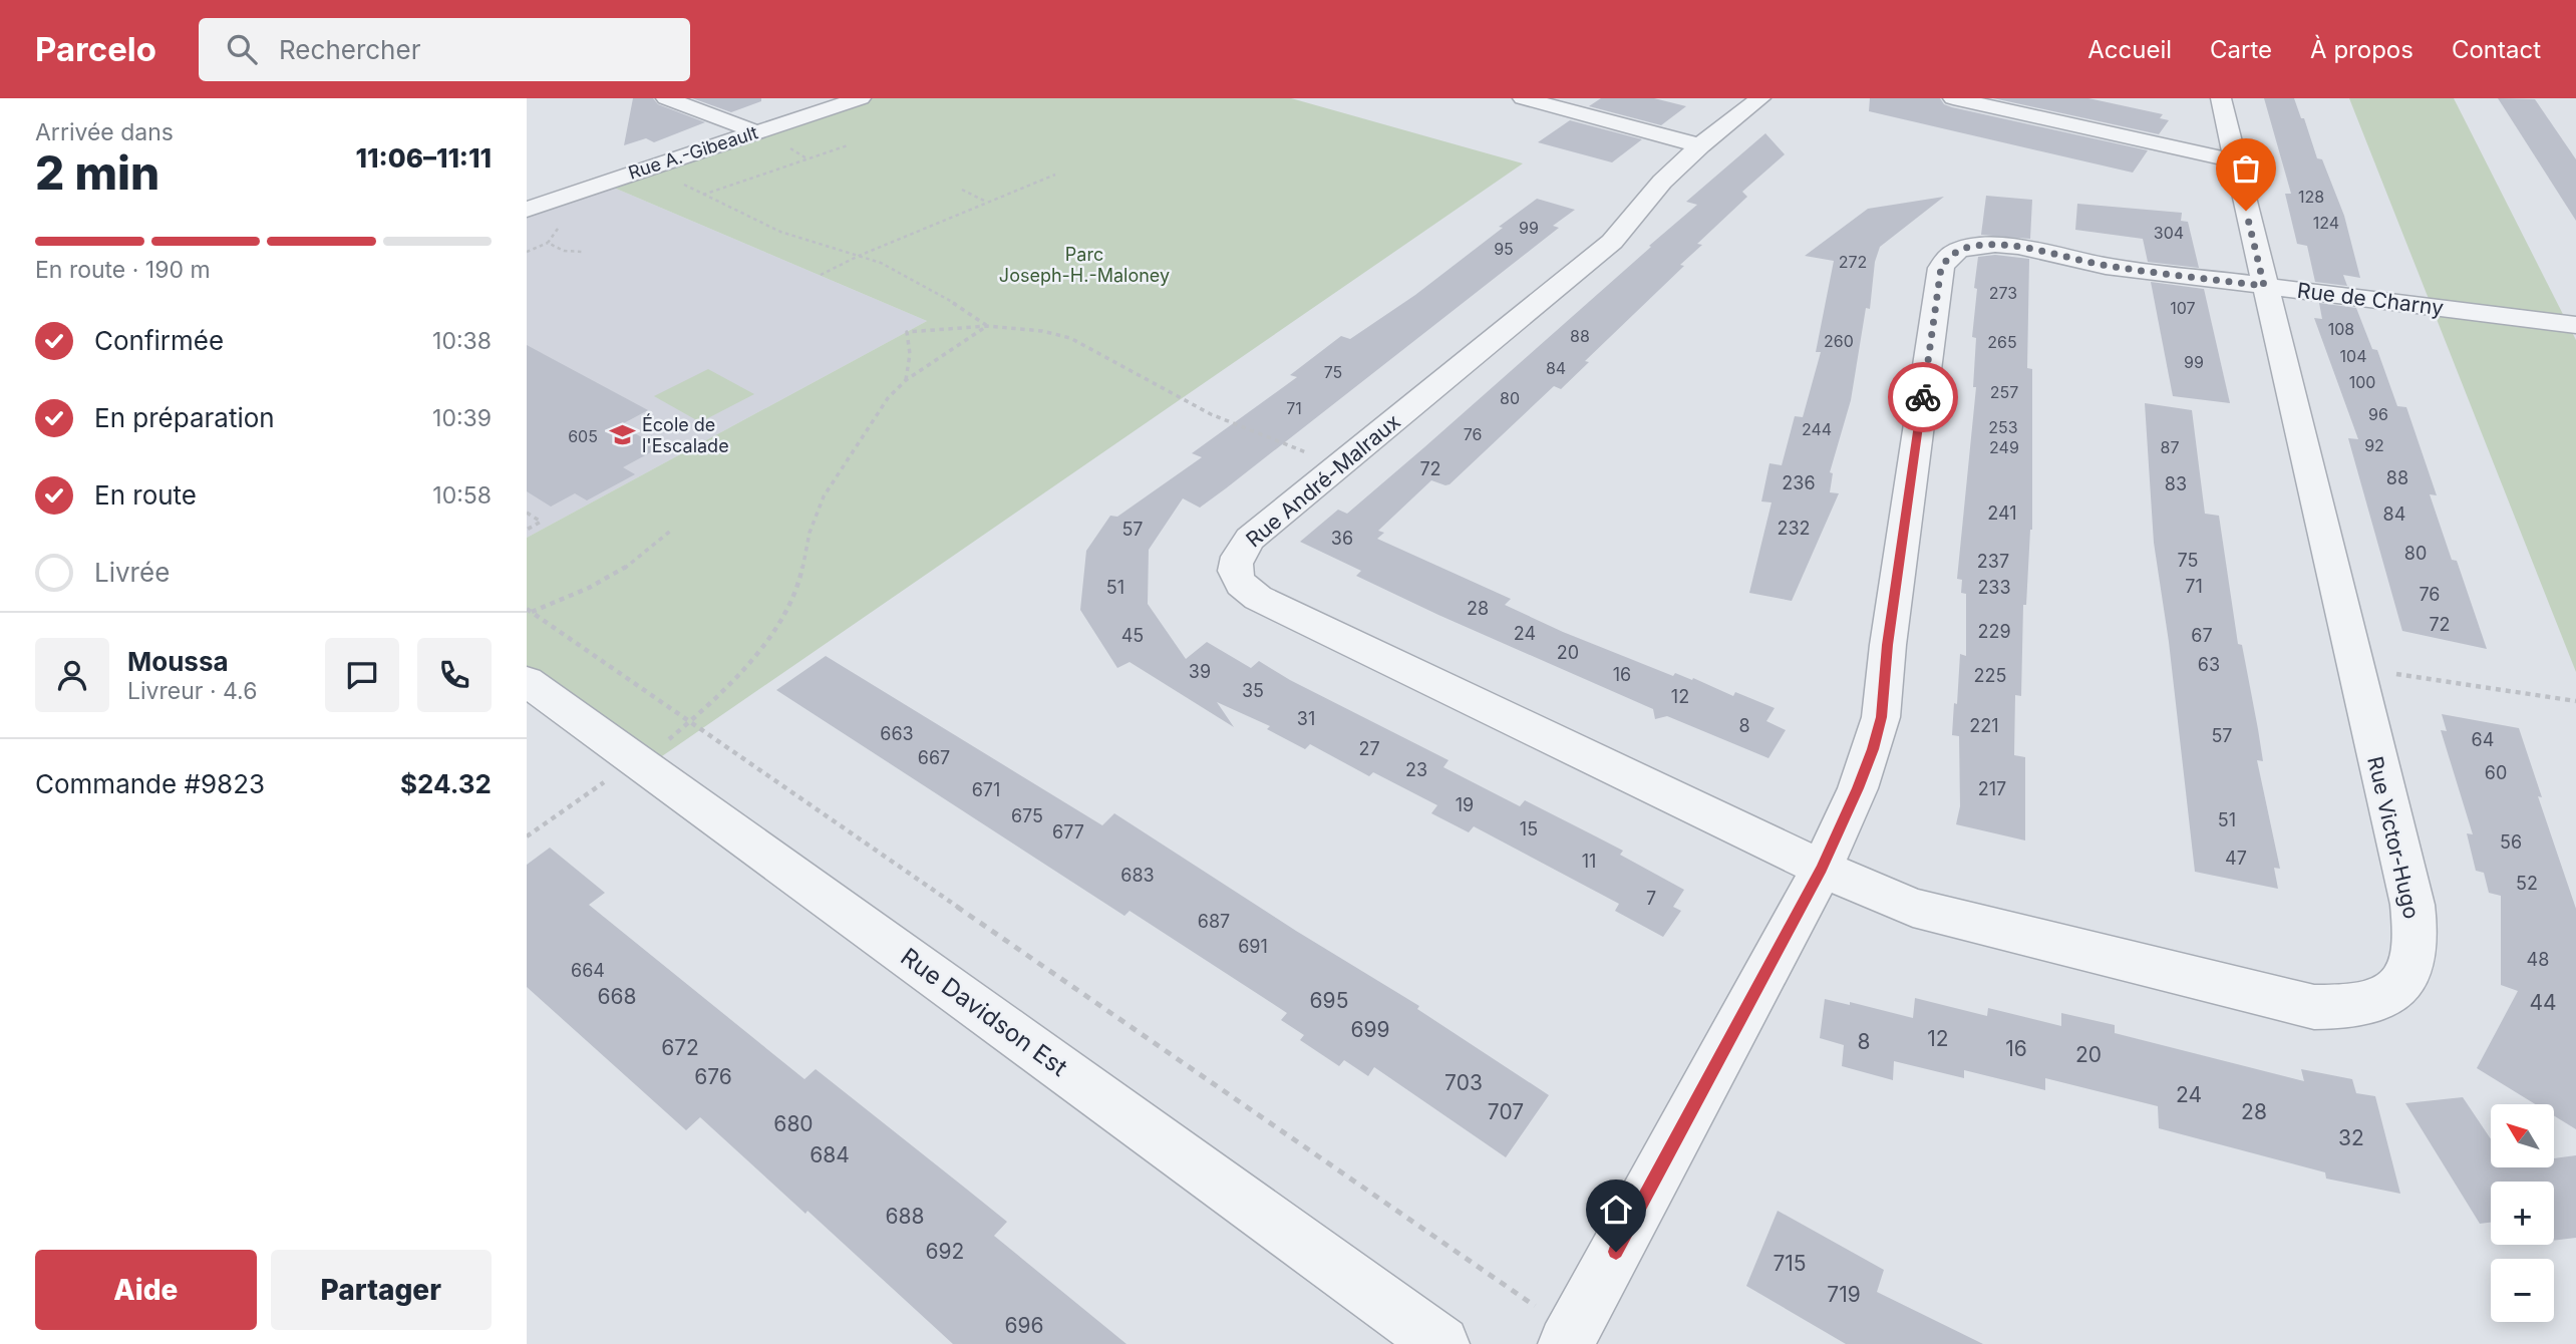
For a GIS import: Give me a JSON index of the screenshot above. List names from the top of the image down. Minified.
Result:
{"streets":{"street":["Rue A.-Gibeault","Rue de Charny","Rue André-Malraux","Rue Victor-Hugo","Rue Davidson Est"]},"crossings":[["Rue de Charny","Rue André-Malraux"],["Rue de Charny","Rue Victor-Hugo"],["Rue André-Malraux","Rue Victor-Hugo"]],"parks":["Parc Joseph-H.-Maloney"],"places":{"school or university":["École de l'Escalade"]},"house_numbers":["128","124","99","304","95","272","273","107","108","88","260","265","104","99","84","75","100","257","80","71","96","253","244","76","605","92","249","87","72","88","236","83","241","84","232","57","36","80","75","237","71","51","233","76","28","72","229","24","45","67","20","63","39","16","225","35","12","31","8","221","663","57","64","27","667","23","60","217","671","19","675","51","15","677","56","47","11","683","52","7","687","691","48","664","668","695","44","699","12","8","672","16","20","676","703","24","707","28","680","32","684","688","692","715","719","696"],"north":"top left","page":{"header":"Parcelo","search":"Rechercher","nav":["Accueil","Carte","À propos","Contact"],"heading":["2 min","Arrivée dans","11:06–11:11"],"panel":["Moussa","Livreur · 4.6","Commande #9823","$24.32"],"bar":"En route · 190 m","list":[["Confirmée","10:38"],["En préparation","10:39"],["En route","10:58"],"Livrée"],"map_buttons":["+","−"],"buttons":["Aide","Partager"]}}
